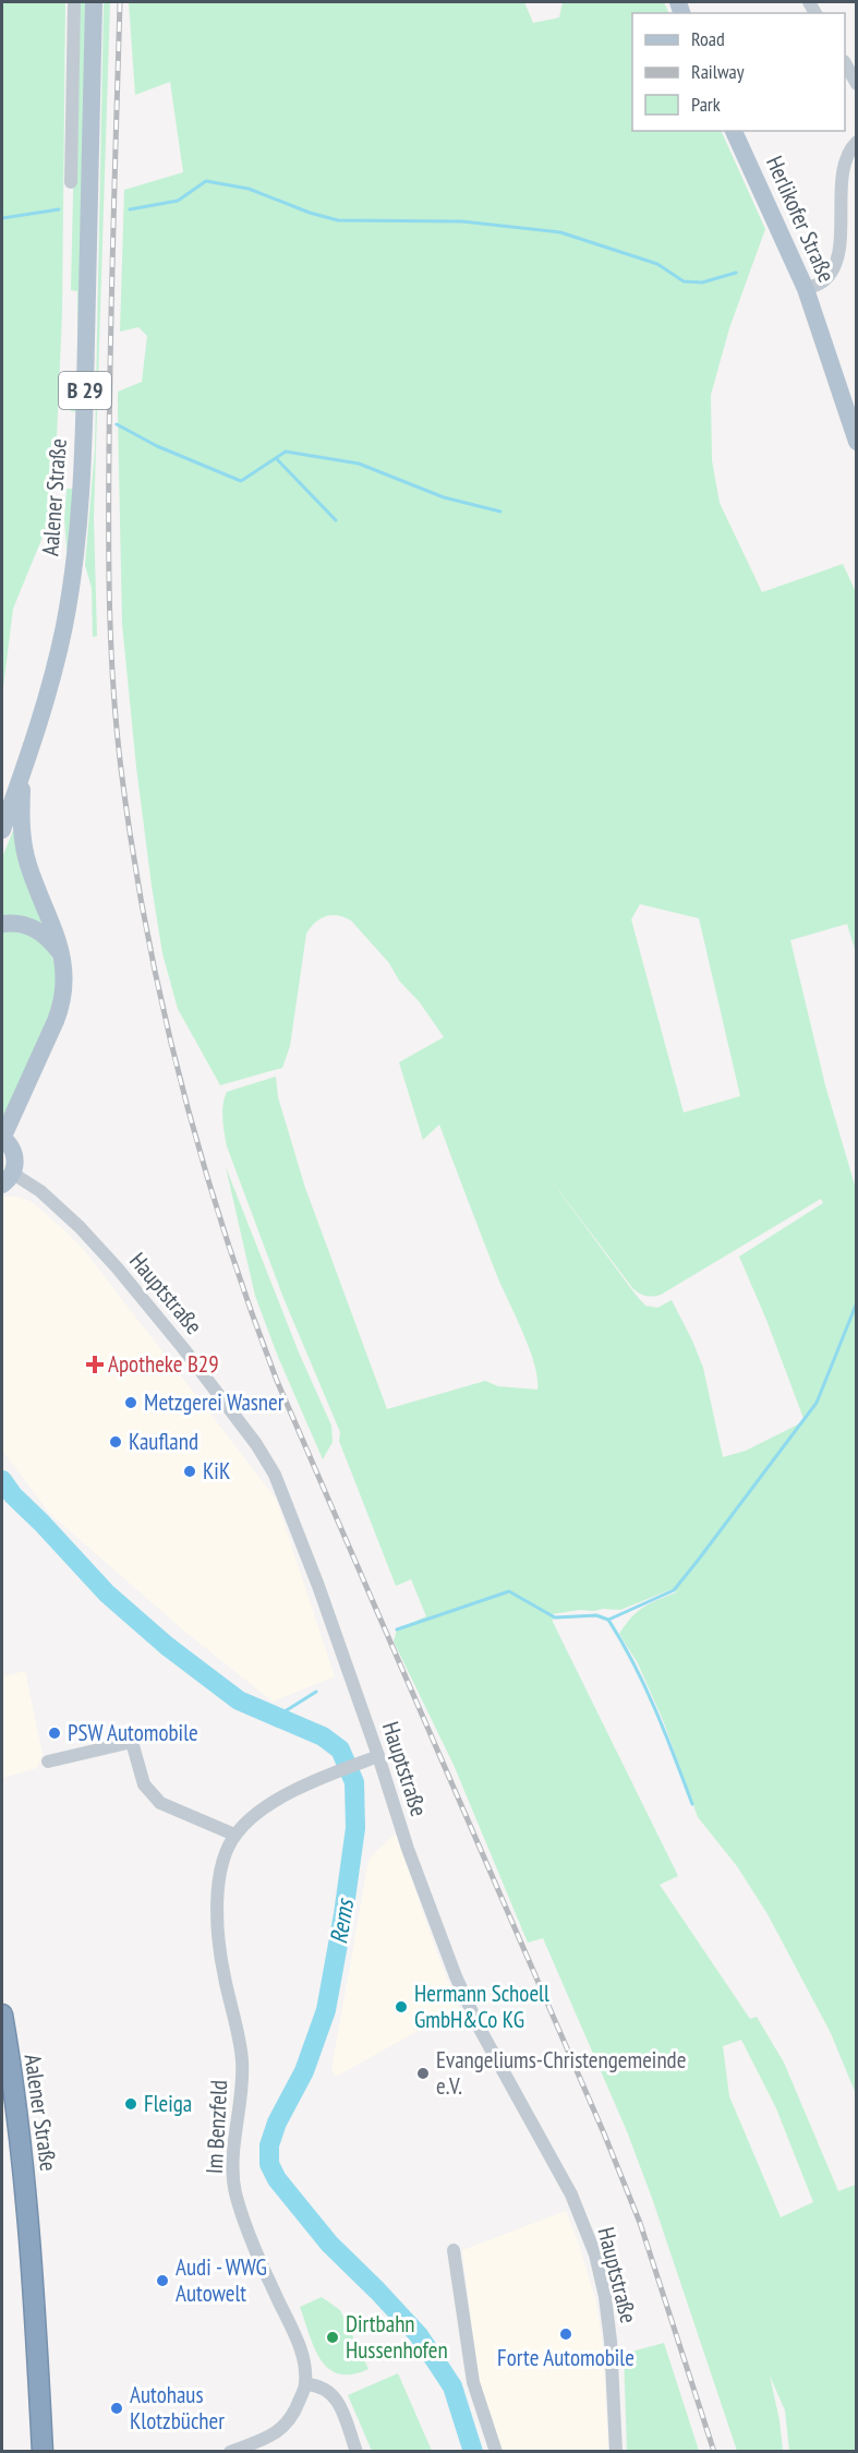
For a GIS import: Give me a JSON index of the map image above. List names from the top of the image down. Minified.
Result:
{"streets":{"highway":["Aalener Straße"],"main road":["Herlikofer Straße","B 29"],"street":["Hauptstraße","Im Benzfeld"]},"crossings":[["Hauptstraße","Im Benzfeld"]],"water":["Rems"],"places":{"health":["Apotheke B29"],"other":["Metzgerei Wasner","Kaufland","KiK","PSW Automobile","Hermann Schoell GmbH&Co KG","Evangeliums-Christengemeinde e.V.","Fleiga","Audi - WWG Autowelt","Forte Automobile","Dirtbahn Hussenhofen","Autohaus Klotzbücher"]},"legend":["Road","Railway","Park"]}
